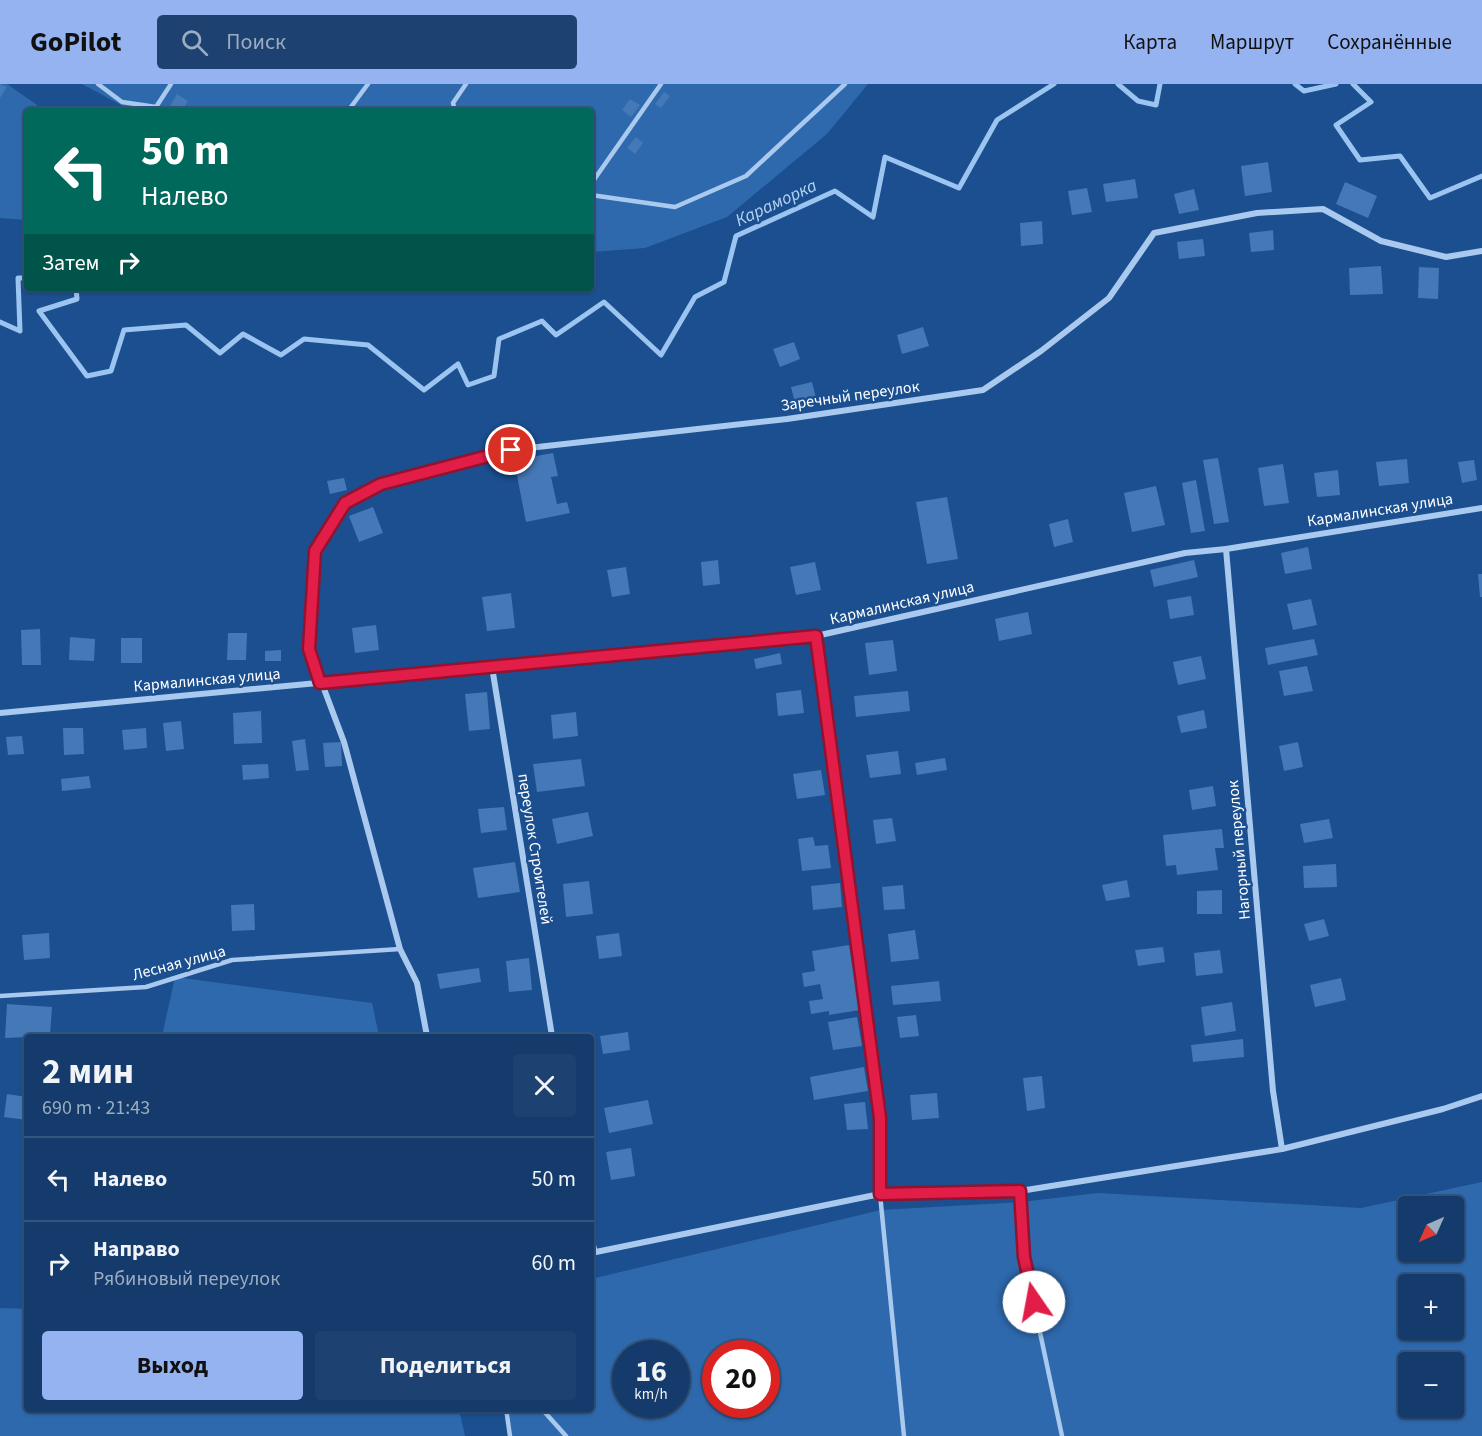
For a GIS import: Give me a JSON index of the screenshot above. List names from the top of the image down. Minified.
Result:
{"streets":{"street":["Заречный переулок","Кармалинская улица","переулок Строителей","Нагорный переулок"],"lane":["Лесная улица"]},"crossings":[["Заречный переулок","Кармалинская улица"],["Заречный переулок","Лесная улица"],["Кармалинская улица","переулок Строителей"],["Кармалинская улица","Нагорный переулок"]],"water":["Караморка"],"north":"bottom left","page":{"header":"GoPilot","search":"Поиск","nav":["Карта","Маршрут","Сохранённые"],"turn":["50 m","Налево"],"then":"Затем","heading":["2 мин","690 m · 21:43"],"list":[{"name":"Налево","value":"50 m"},{"name":"Направо","note":"Рябиновый переулок","value":"60 m"}],"map_buttons":["+","−"],"buttons":["Выход","Поделиться"],"speed":"16 km/h","limit":"20"}}
